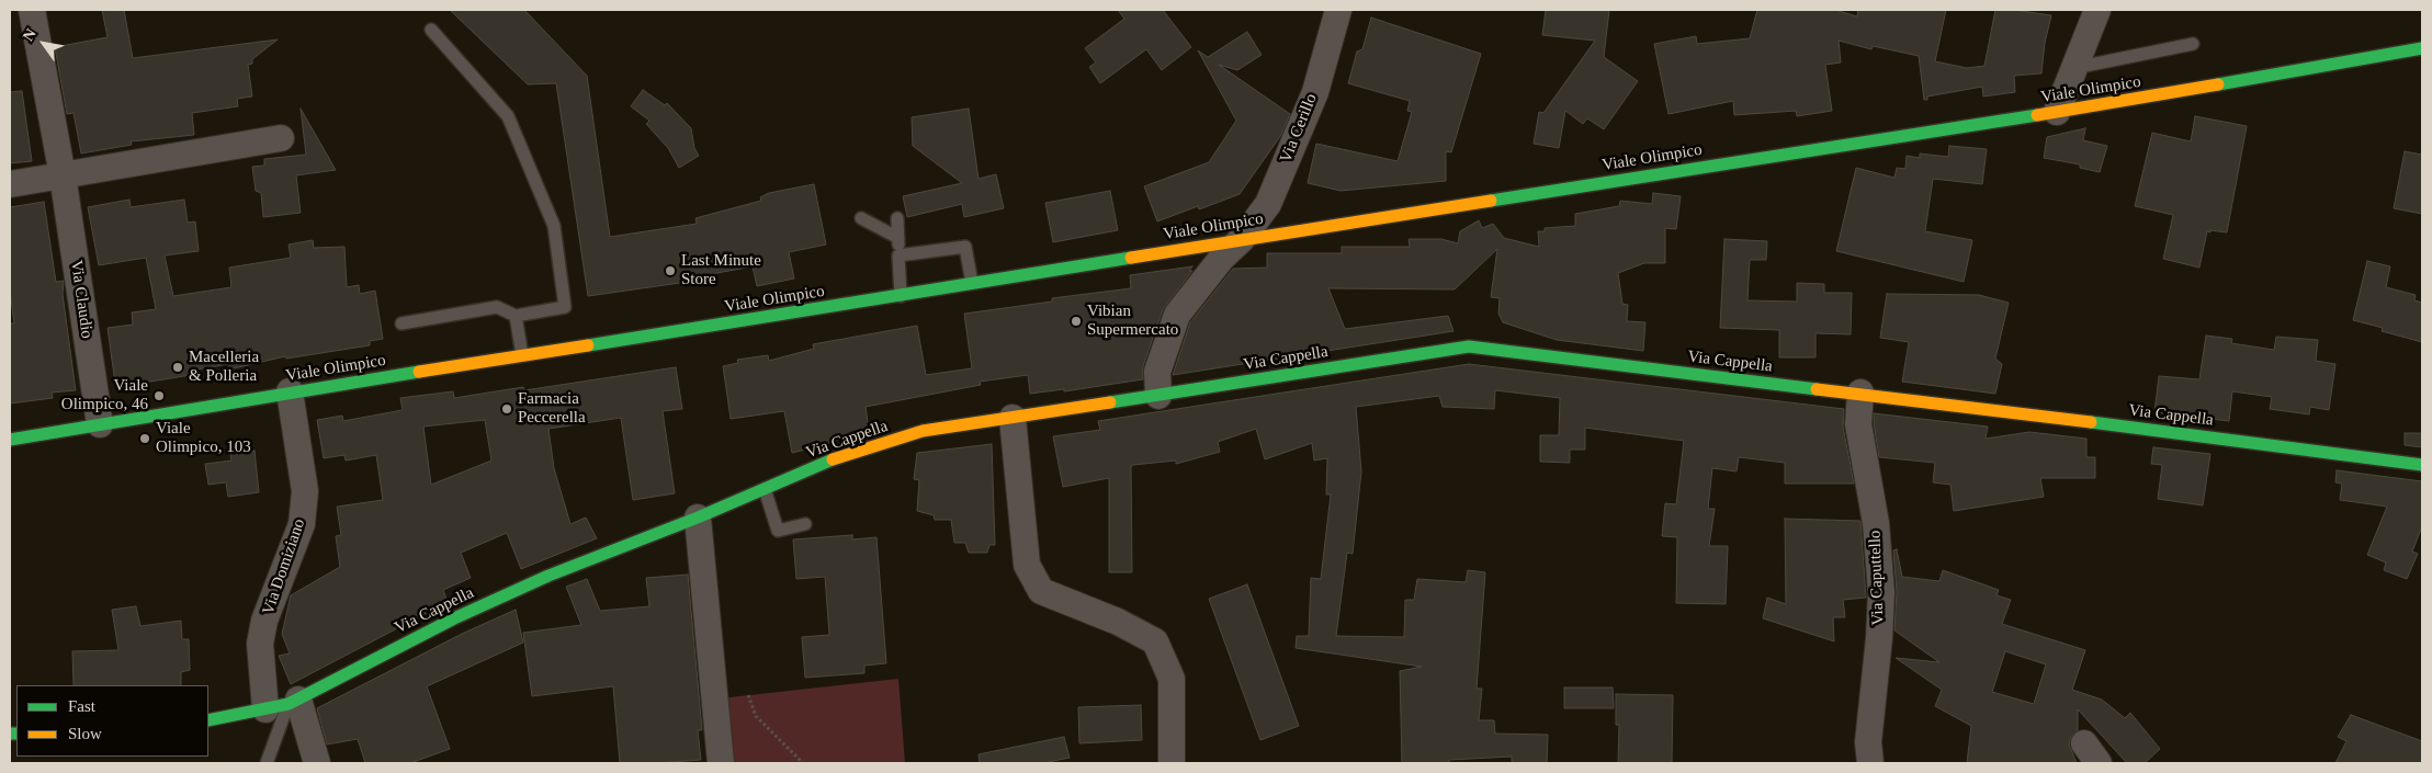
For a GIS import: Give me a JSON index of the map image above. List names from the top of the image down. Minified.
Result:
{"streets":{"street":["Viale Olimpico","Via Cerillo","Via Claudio","Via Cappella","Via Domiziano","Via Caputtello"]},"crossings":[["Viale Olimpico","Via Cerillo"],["Viale Olimpico","Via Claudio"],["Viale Olimpico","Via Domiziano"],["Via Cerillo","Via Cappella"],["Via Cappella","Via Domiziano"],["Via Cappella","Via Caputtello"]],"places":["Last Minute Store","Vibian Supermercato","Macelleria & Polleria","Viale Olimpico, 46","Farmacia Peccerella","Viale Olimpico, 103"],"legend":["Fast","Slow"],"north":"top left"}
